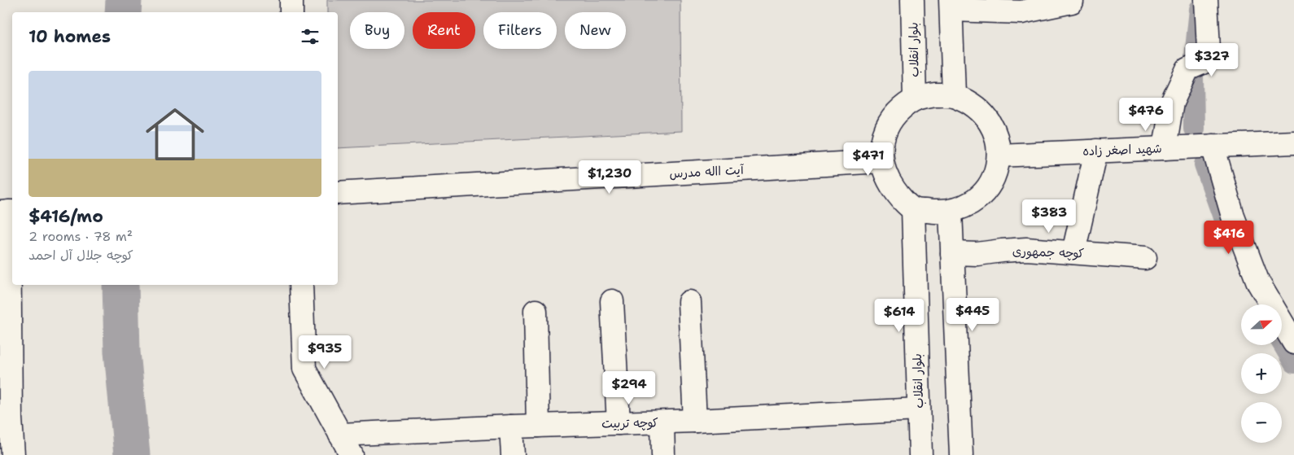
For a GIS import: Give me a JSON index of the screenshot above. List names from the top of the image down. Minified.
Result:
{"streets":{"street":["بلوار انقلاب","شهید اصغر زاده","آیت االه مدرس","کوچه جمهوری","کوچه تربیت"]},"crossings":[["بلوار انقلاب","شهید اصغر زاده"],["بلوار انقلاب","آیت االه مدرس"],["بلوار انقلاب","کوچه تربیت"],["شهید اصغر زاده","آیت االه مدرس"]],"north":"right","page":{"chip":["Buy","Rent","Filters","New"],"heading":"10 homes","price":["$327","$476","$471","$1,230","$383","$416","$445","$614","$935","$294"],"list":[{"name":"$416/mo","note":"2 rooms · 78 m² · کوچه جلال آل احمد"}],"map_buttons":["+","−"]}}
